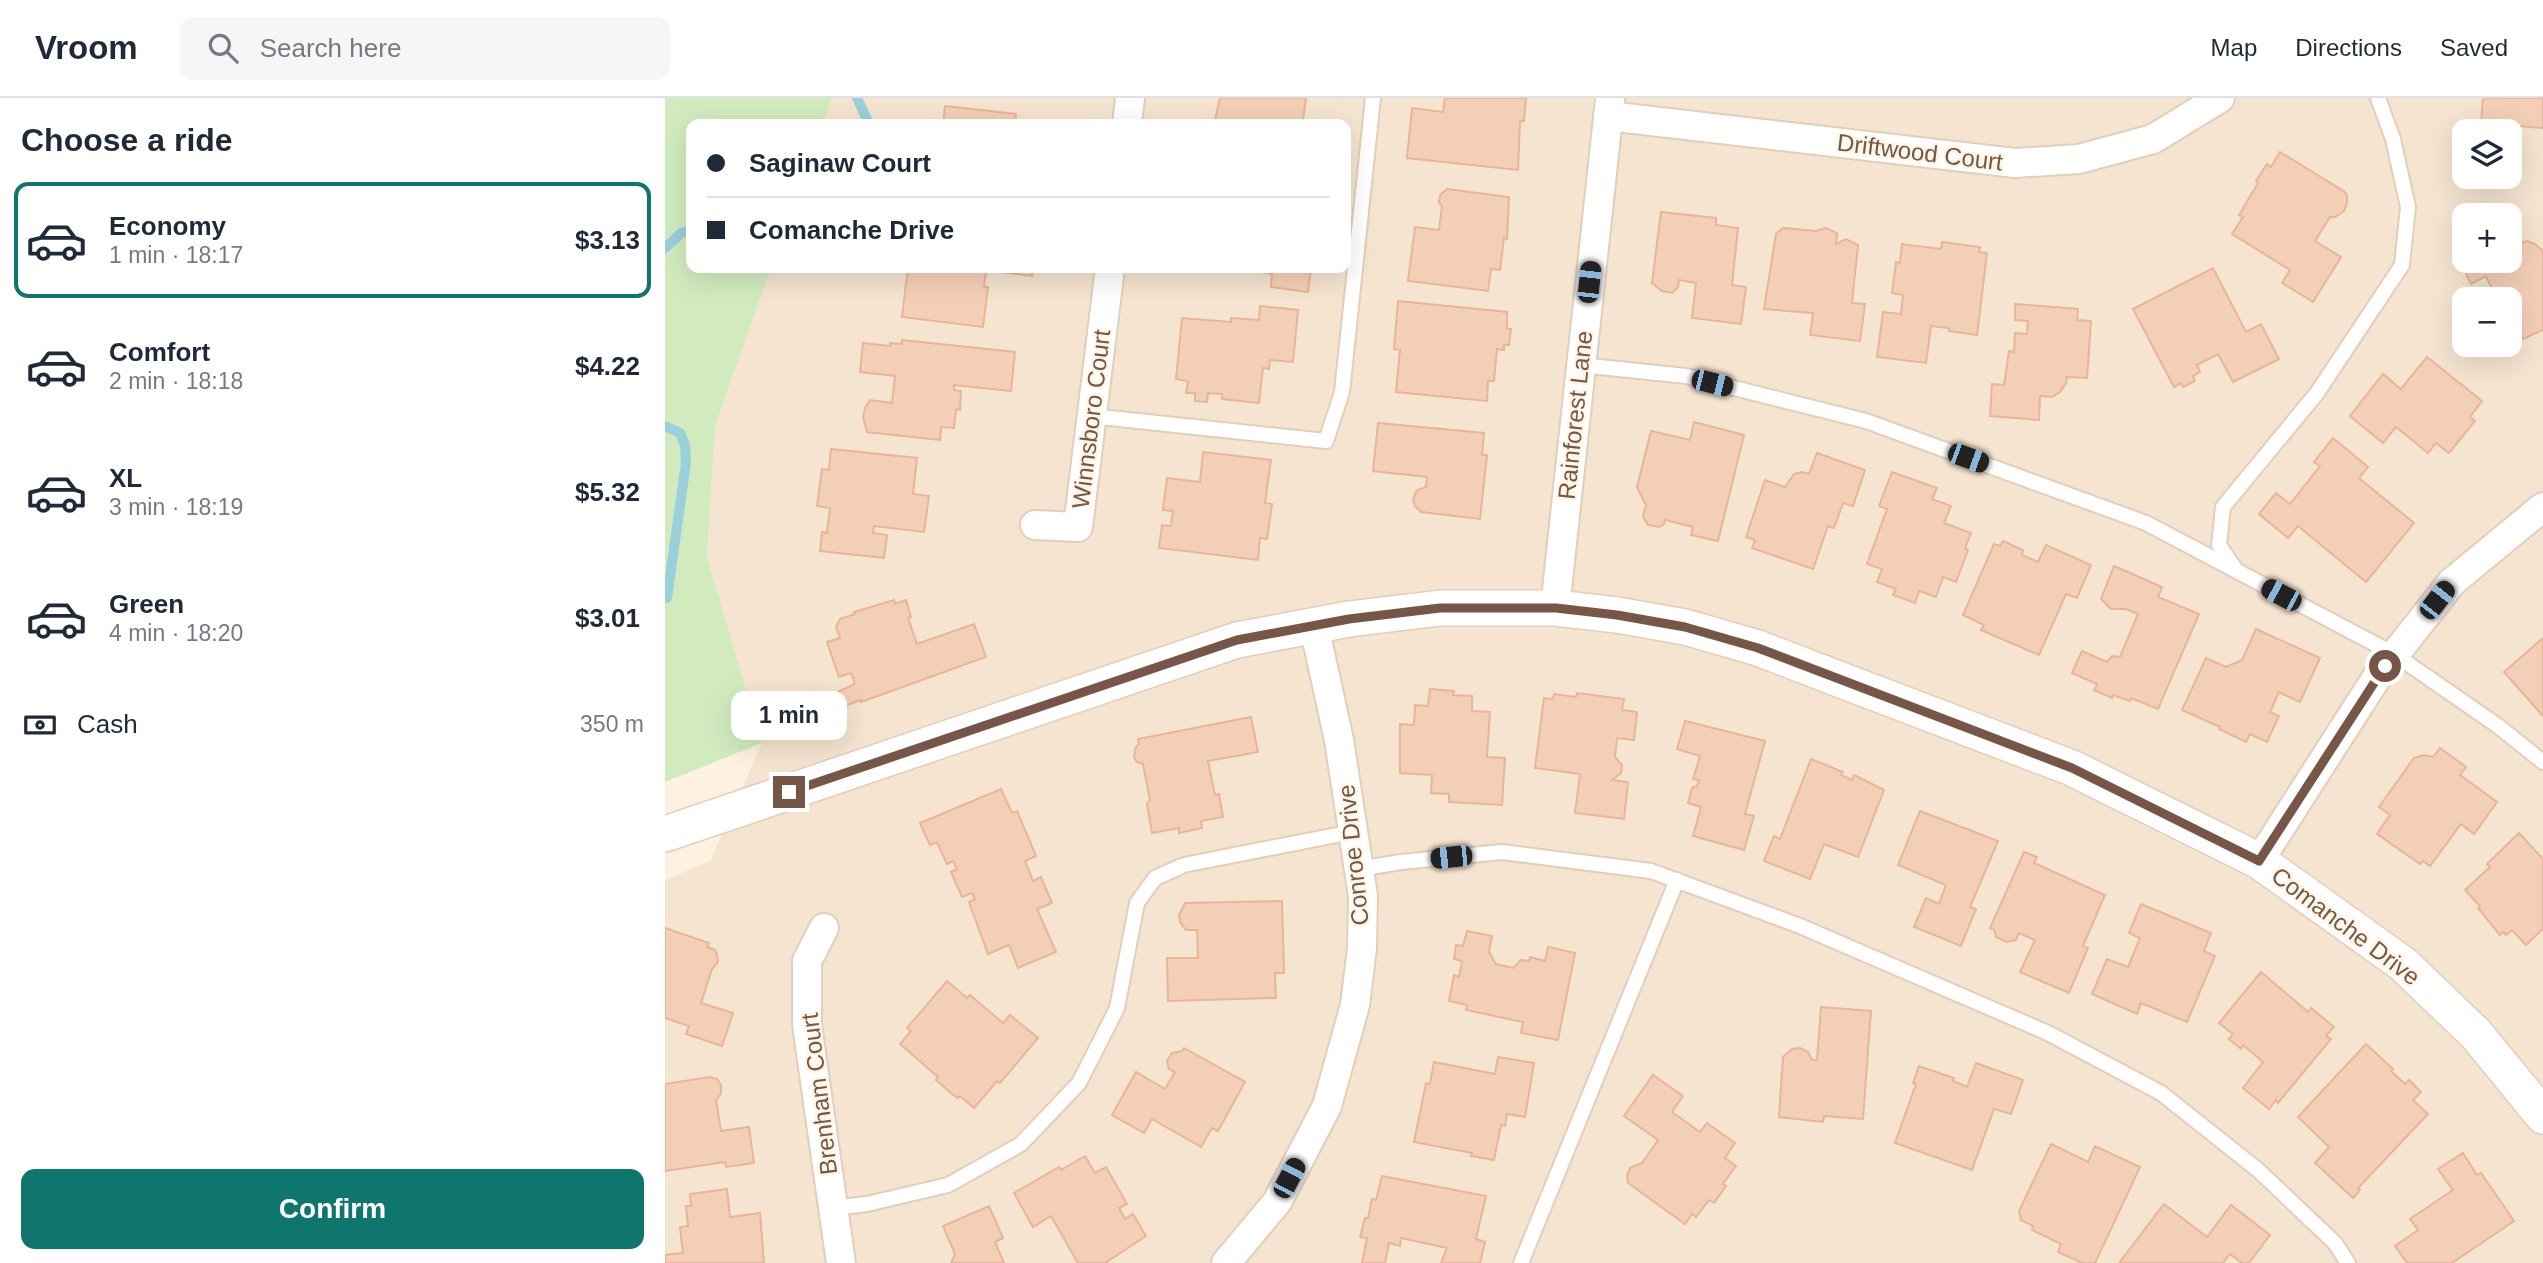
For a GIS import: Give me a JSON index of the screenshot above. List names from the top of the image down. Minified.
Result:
{"streets":{"street":["Driftwood Court","Rainforest Lane","Winnsboro Court","Conroe Drive","Comanche Drive","Brenham Court"]},"crossings":[["Driftwood Court","Rainforest Lane"],["Rainforest Lane","Comanche Drive"],["Conroe Drive","Comanche Drive"]],"page":{"header":"Vroom","search":"Search here","nav":["Map","Directions","Saved"],"heading":"Choose a ride","map_buttons":["+","−"],"banner":["Saginaw Court","Comanche Drive"],"list":[{"name":"Economy","note":"1 min · 18:17","value":"$3.13"},{"name":"Comfort","note":"2 min · 18:18","value":"$4.22"},{"name":"XL","note":"3 min · 18:19","value":"$5.32"},{"name":"Green","note":"4 min · 18:20","value":"$3.01"}],"pay":["Cash","350 m"],"bubble":"1 min","buttons":"Confirm"}}
